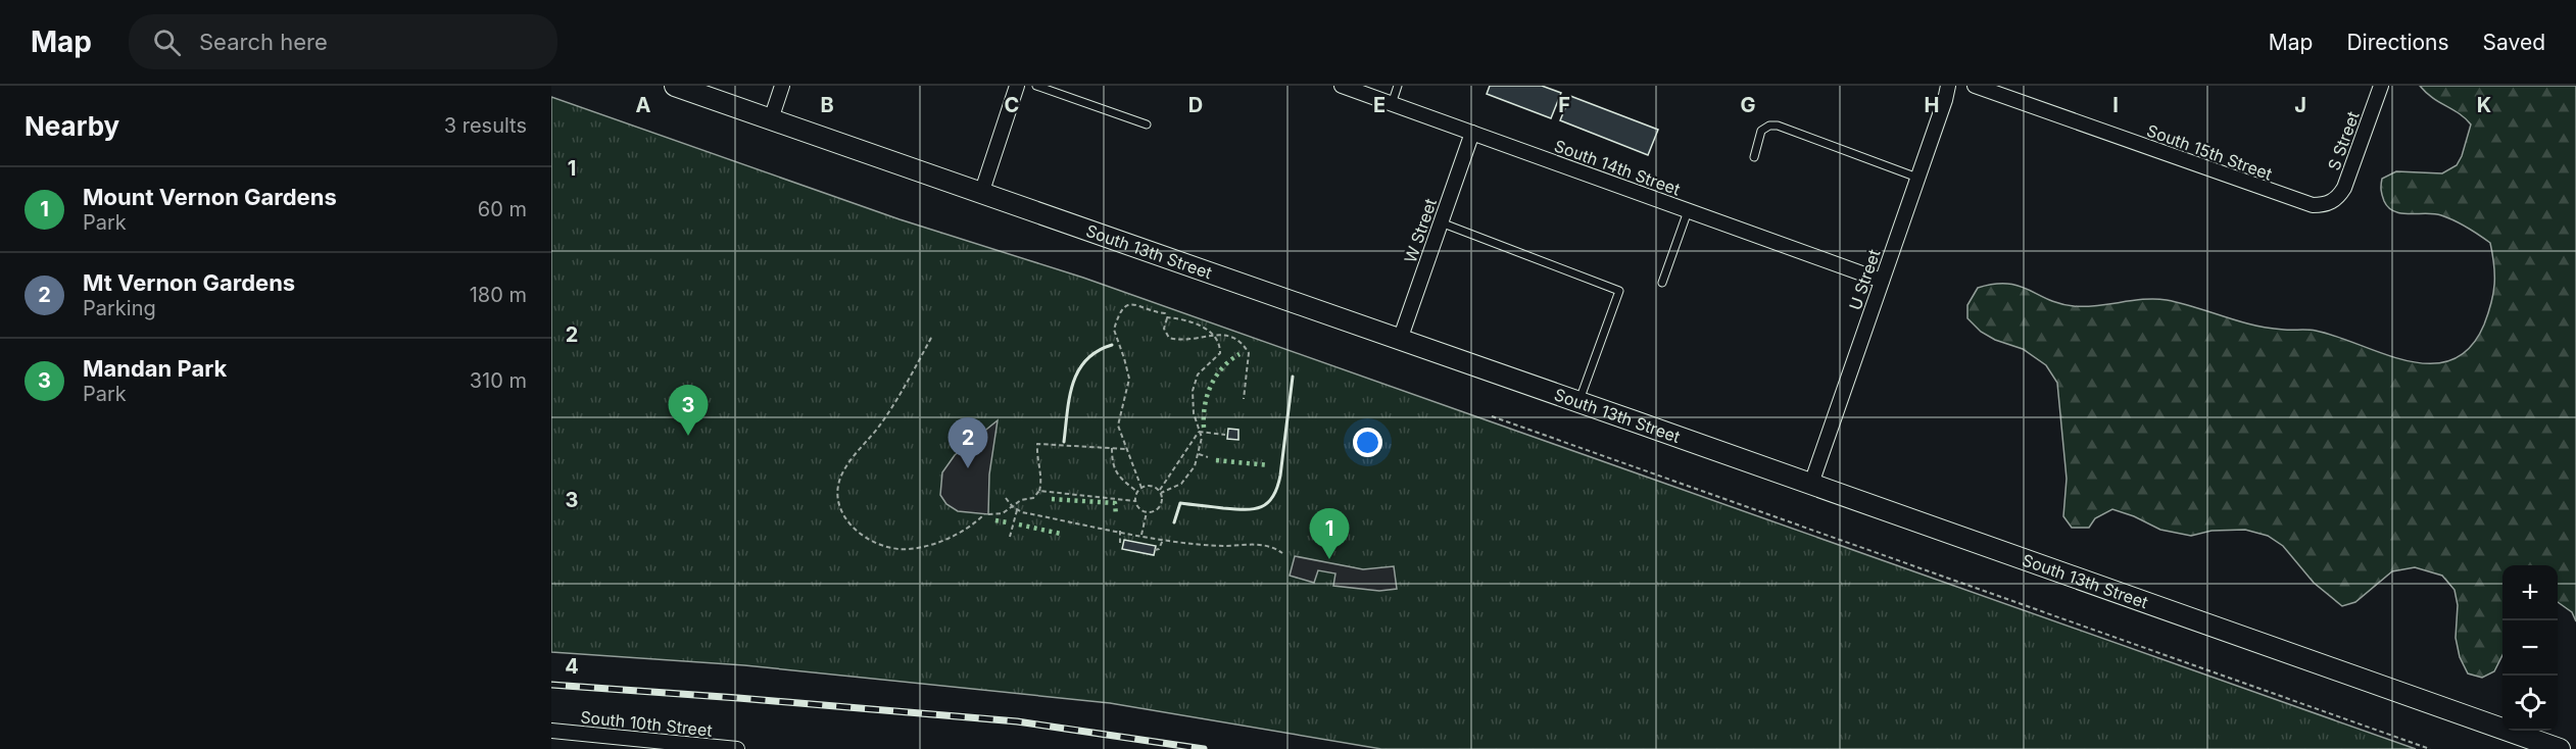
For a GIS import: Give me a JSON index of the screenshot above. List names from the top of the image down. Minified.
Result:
{"streets":{"main road":["South 13th Street"],"street":["S Street","South 15th Street","South 14th Street","W Street","U Street","South 10th Street"]},"crossings":[["S Street","South 15th Street"],["South 14th Street","W Street"],["South 14th Street","U Street"],["W Street","South 13th Street"],["South 13th Street","U Street"]],"page":{"header":"Map","search":"Search here","nav":["Map","Directions","Saved"],"heading":["Nearby","3 results"],"list":[{"mark":"1","name":"Mount Vernon Gardens","note":"Park","value":"60 m"},{"mark":"2","name":"Mt Vernon Gardens","note":"Parking","value":"180 m"},{"mark":"3","name":"Mandan Park","note":"Park","value":"310 m"}],"pins":["3","2","1"],"map_buttons":["+","−"]},"grid":{"columns":["A","B","C","D","E","F","G","H","I","J","K"],"rows":["1","2","3","4"]}}
